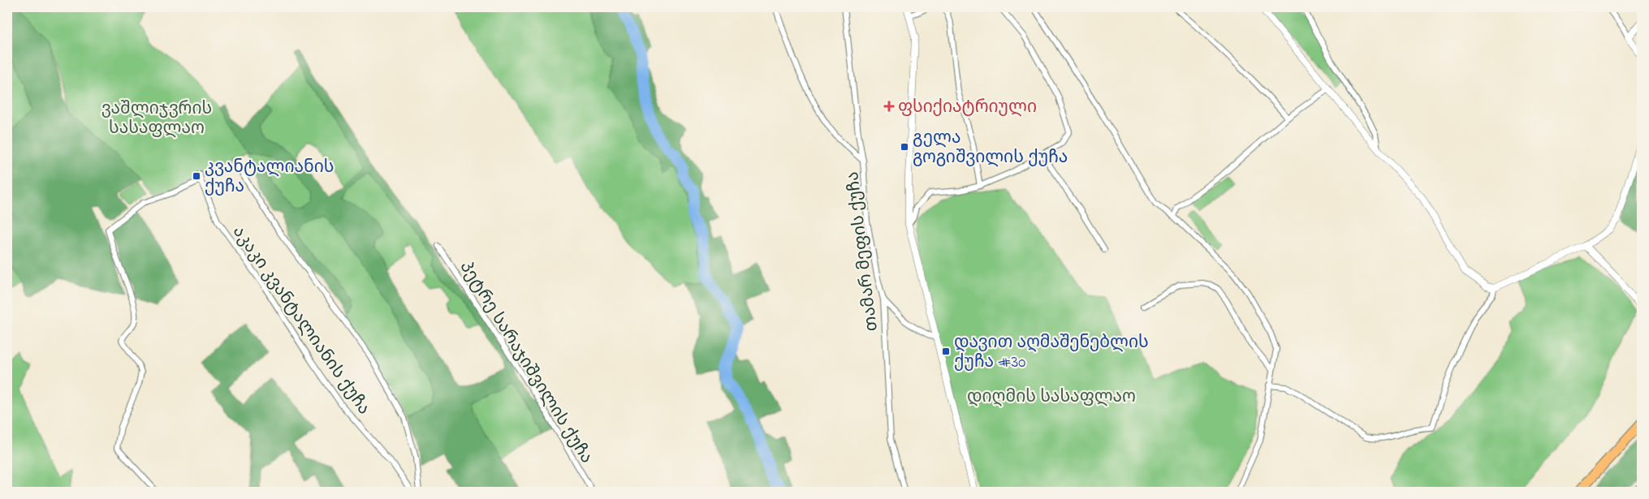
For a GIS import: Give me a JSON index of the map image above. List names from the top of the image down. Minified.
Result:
{"streets":{"street":["თამარ მეფის ქუჩა","აკაკი კვანტალიანის ქუჩა","პეტრე სარაჯიშვილის ქუჩა"]},"parks":["ვაშლიჯვრის სასაფლაო","დიღმის სასაფლაო"],"places":{"health":["ფსიქიატრიული"],"transit":["გელა გოგიშვილის ქუჩა","კვანტალიანის ქუჩა","დავით აღმაშენებლის ქუჩა #30"]}}
